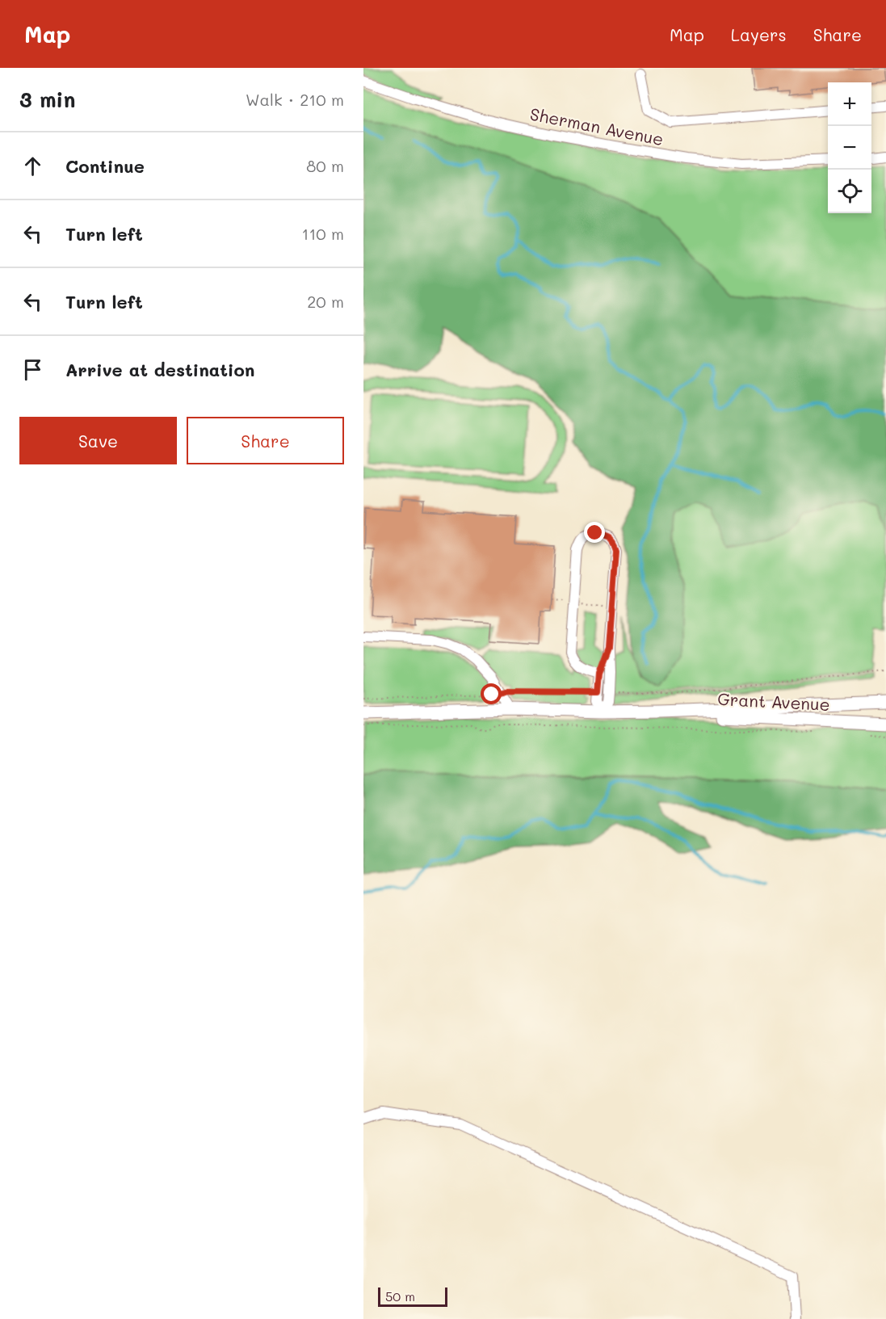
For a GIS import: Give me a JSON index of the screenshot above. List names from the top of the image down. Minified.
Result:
{"streets":{"main road":["Grant Avenue"],"street":["Sherman Avenue"]},"scale_bar":"50 m","page":{"header":"Map","nav":["Map","Layers","Share"],"heading":["3 min","Walk · 210 m"],"map_buttons":["+","−"],"list":[["Continue","80 m"],["Turn left","110 m"],["Turn left","20 m"],"Arrive at destination"],"buttons":["Save","Share"],"scale":"50 m"}}
